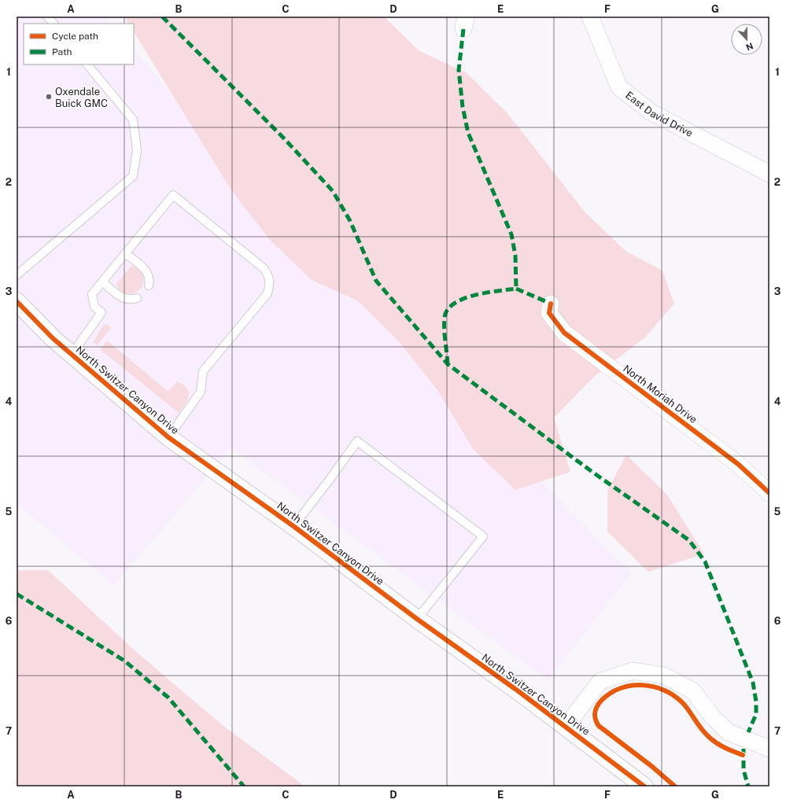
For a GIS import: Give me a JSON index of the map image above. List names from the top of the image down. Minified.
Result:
{"streets":{"street":["East David Drive","North Switzer Canyon Drive","North Moriah Drive"]},"places":["Oxendale Buick GMC"],"legend":["Cycle path","Path"],"north":"bottom","grid":{"columns":["A","B","C","D","E","F","G"],"rows":["1","2","3","4","5","6","7"]}}
